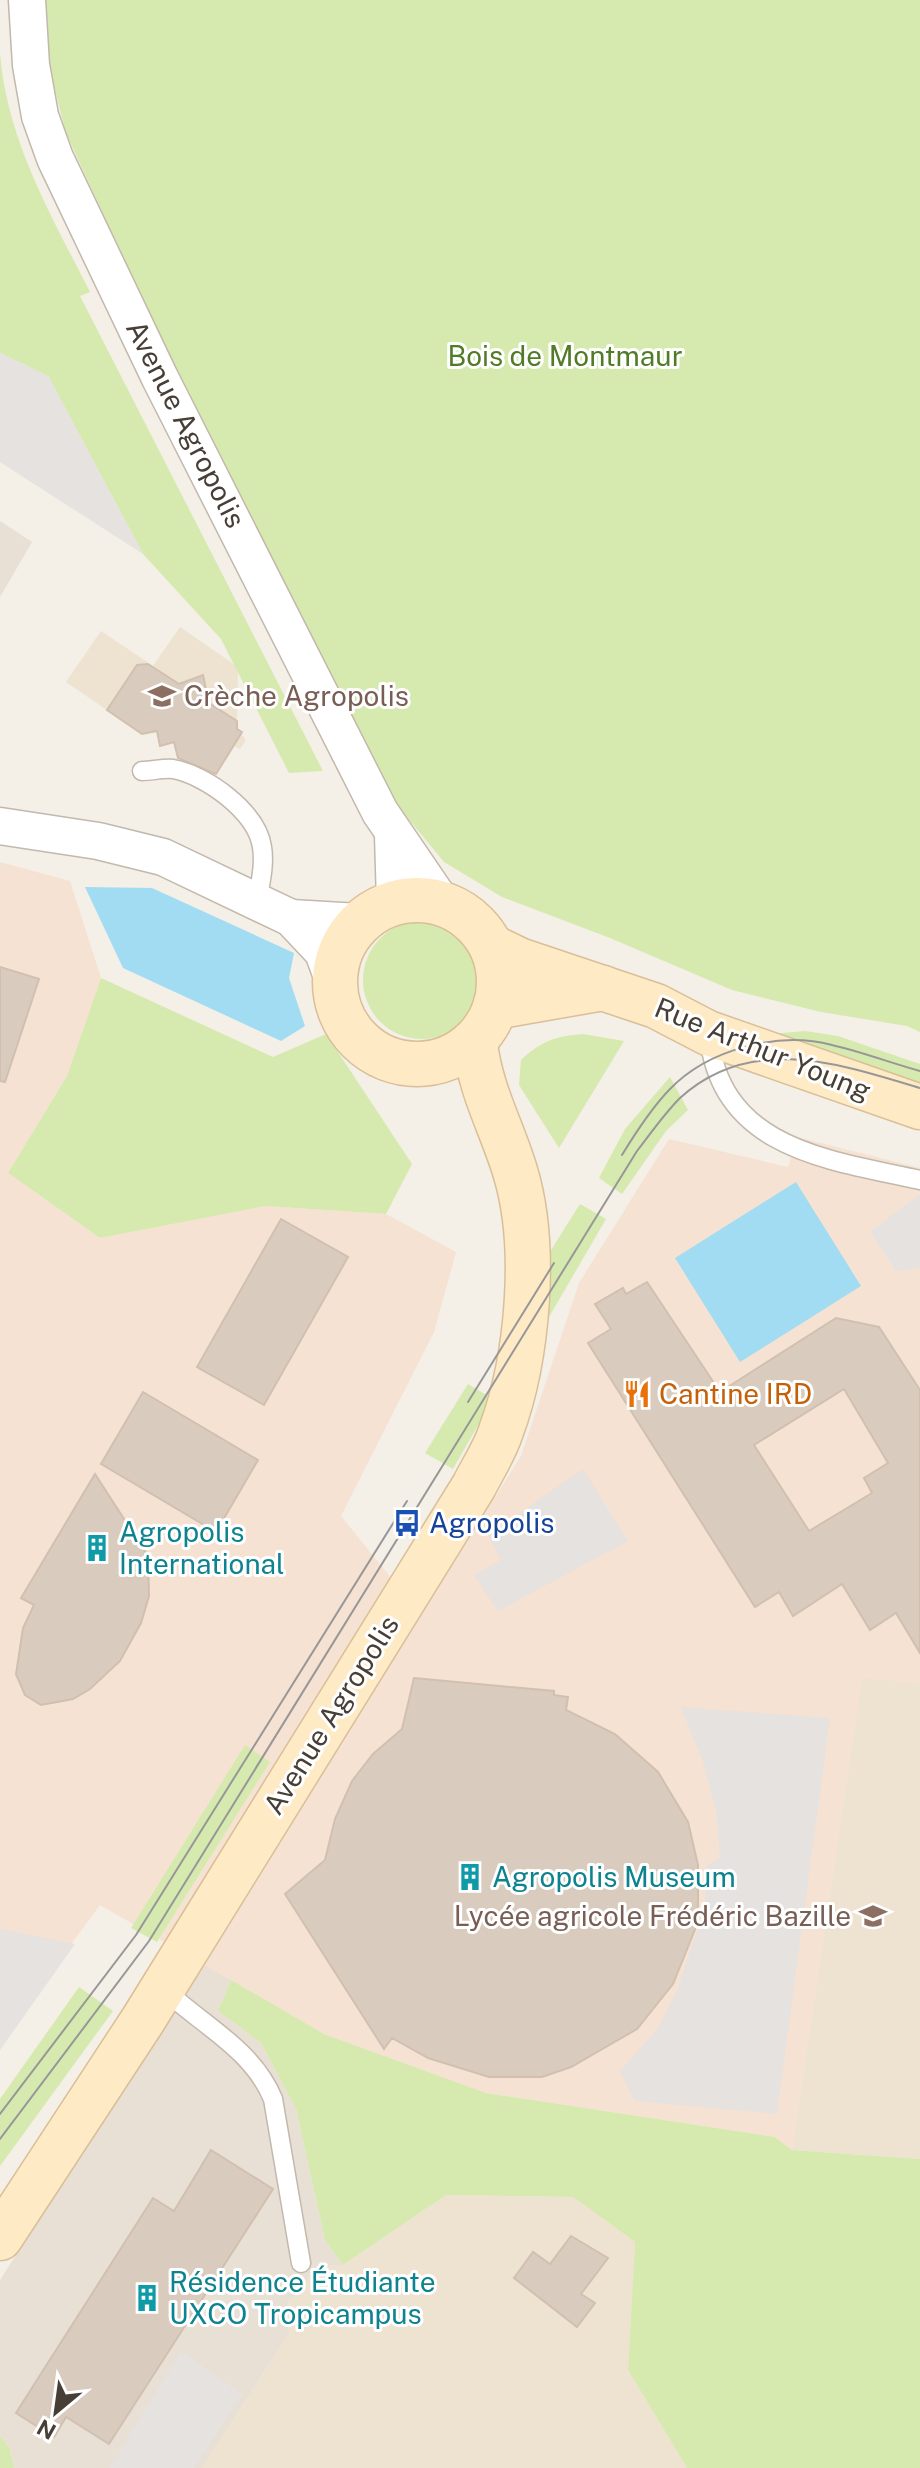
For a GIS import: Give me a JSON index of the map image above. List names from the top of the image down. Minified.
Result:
{"streets":{"street":["Avenue Agropolis","Rue Arthur Young"]},"crossings":[["Avenue Agropolis","Rue Arthur Young"]],"parks":["Bois de Montmaur"],"places":{"school or university":["Crèche Agropolis","Lycée agricole Frédéric Bazille"],"restaurant":["Cantine IRD"],"bus stop":["Agropolis"],"building":["Agropolis International","Agropolis Museum","Résidence Étudiante UXCO Tropicampus"]},"north":"bottom left"}
